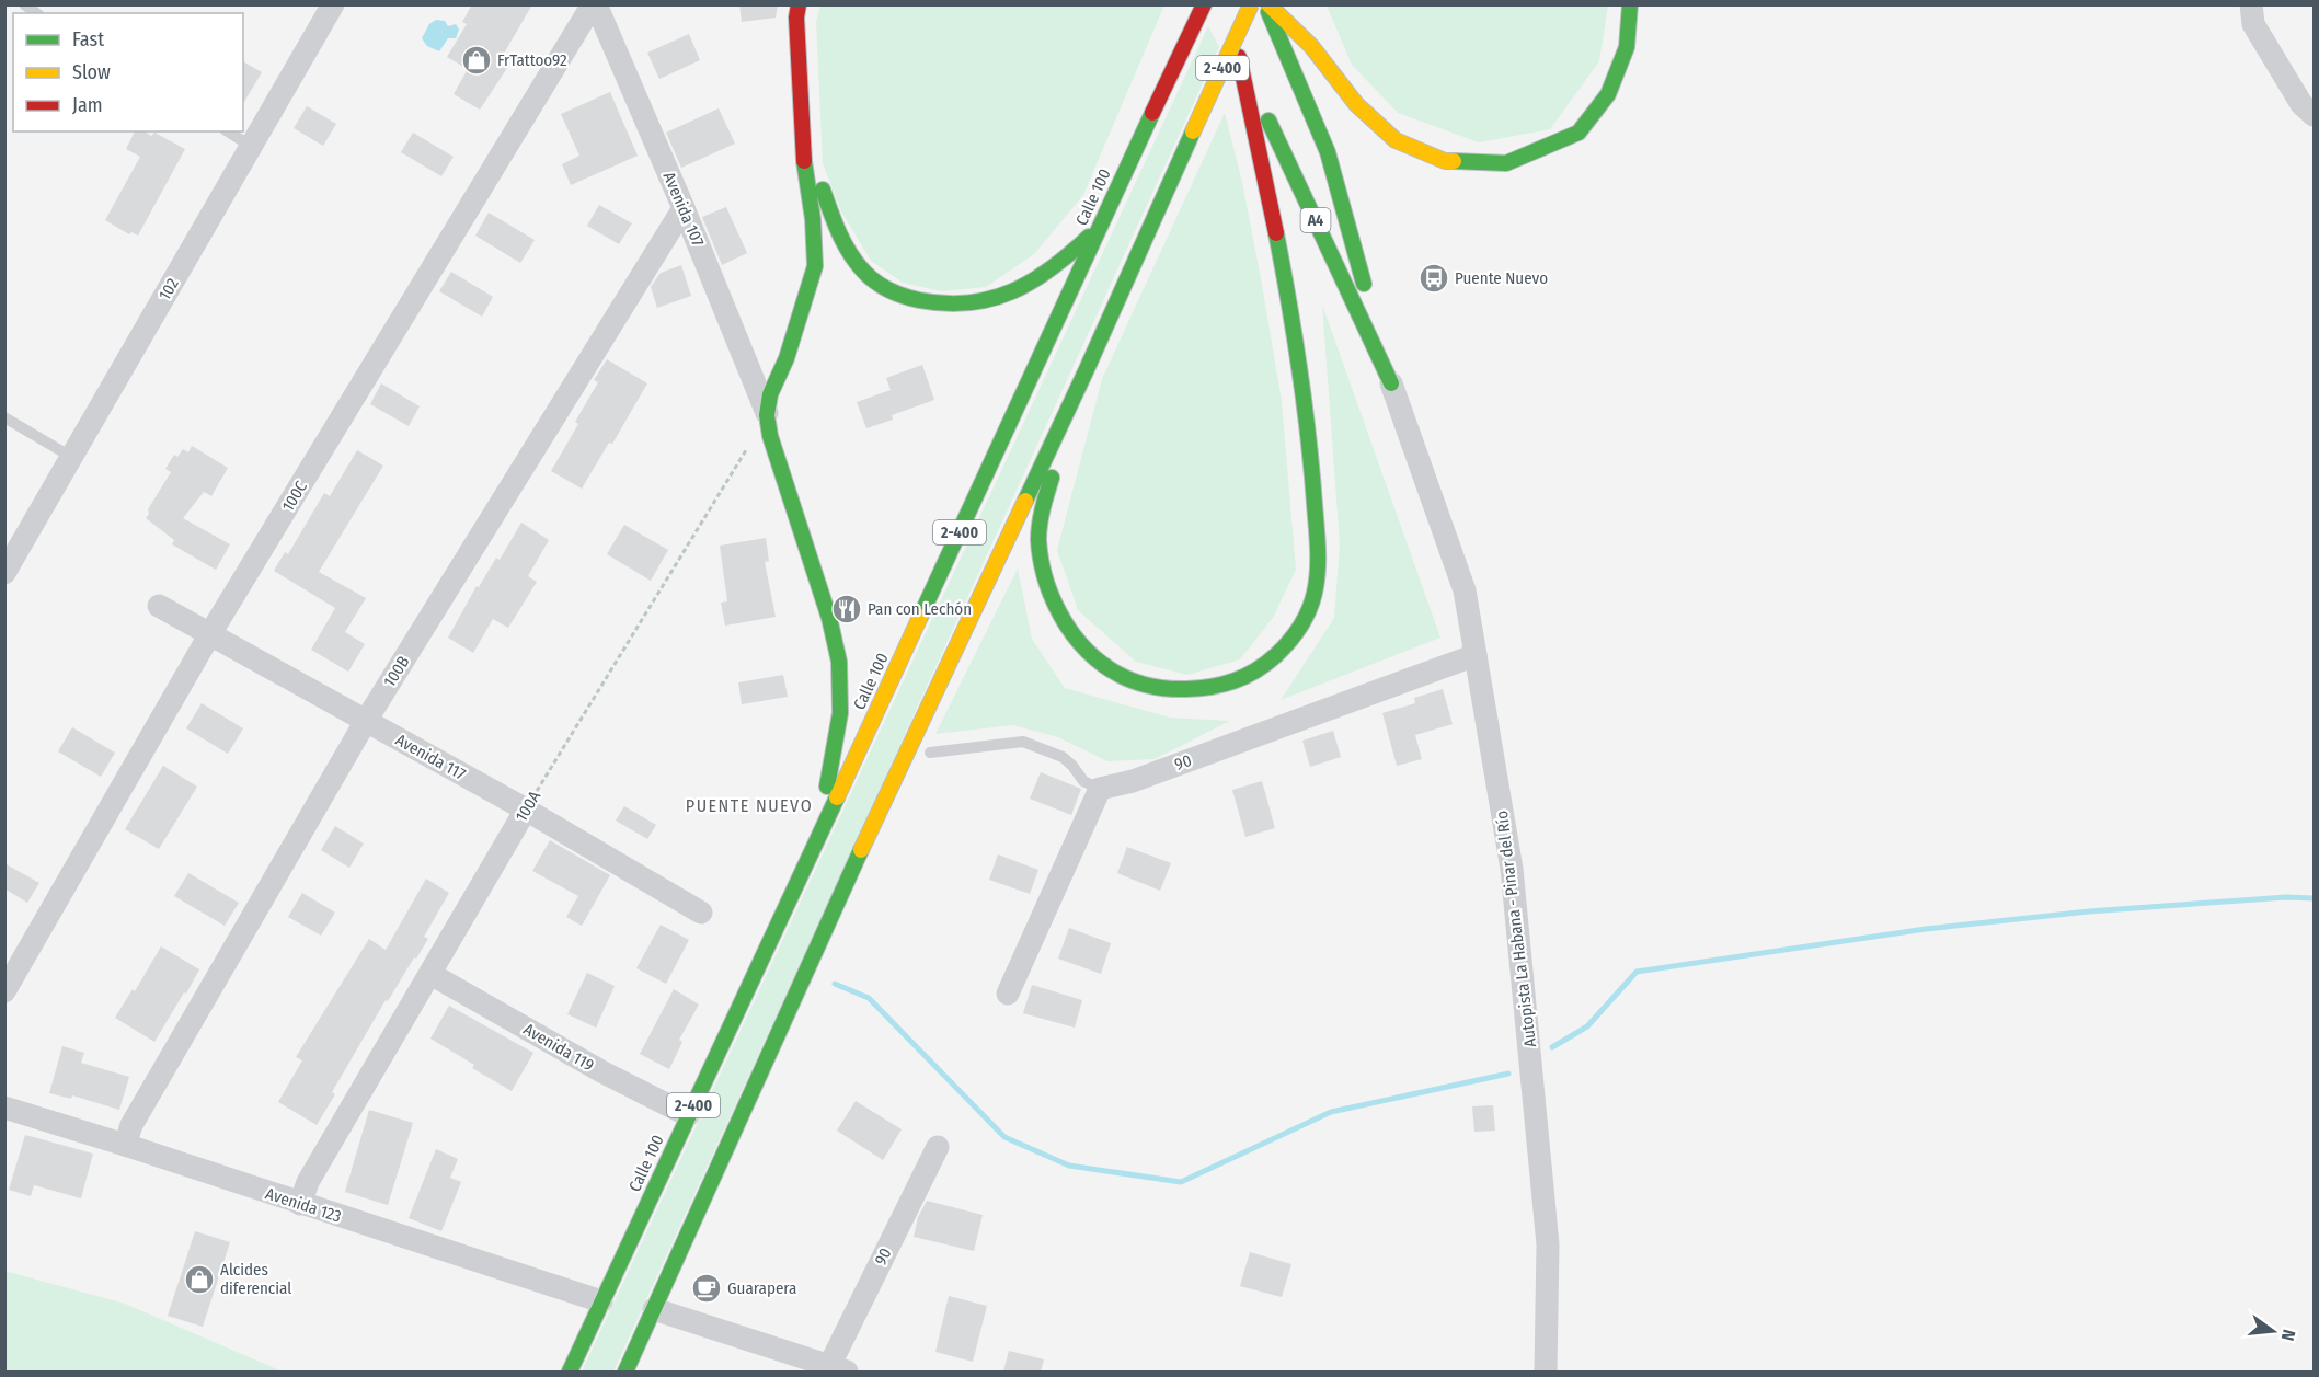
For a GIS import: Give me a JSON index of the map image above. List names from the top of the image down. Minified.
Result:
{"streets":{"highway":["2-400","Calle 100","A4","Autopista La Habana - Pinar del Río"],"street":["Avenida 107","102","100C","100B","Avenida 117","90","100A","Avenida 119","Avenida 123"]},"crossings":[["Calle 100","Avenida 119"],["Calle 100","Avenida 123"],["Avenida 107","100C"],["Avenida 107","100B"],["A4","Autopista La Habana - Pinar del Río"],["100C","Avenida 117"],["100B","Avenida 117"],["100B","Avenida 123"],["Avenida 117","100A"],["90","Autopista La Habana - Pinar del Río"],["100A","Avenida 119"],["100A","Avenida 123"]],"districts":["PUENTE NUEVO"],"places":{"shop":["FrTattoo92","Alcides diferencial"],"bus stop":["Puente Nuevo"],"restaurant":["Pan con Lechón"],"cafe":["Guarapera"]},"legend":["Fast","Slow","Jam"],"north":"right"}
